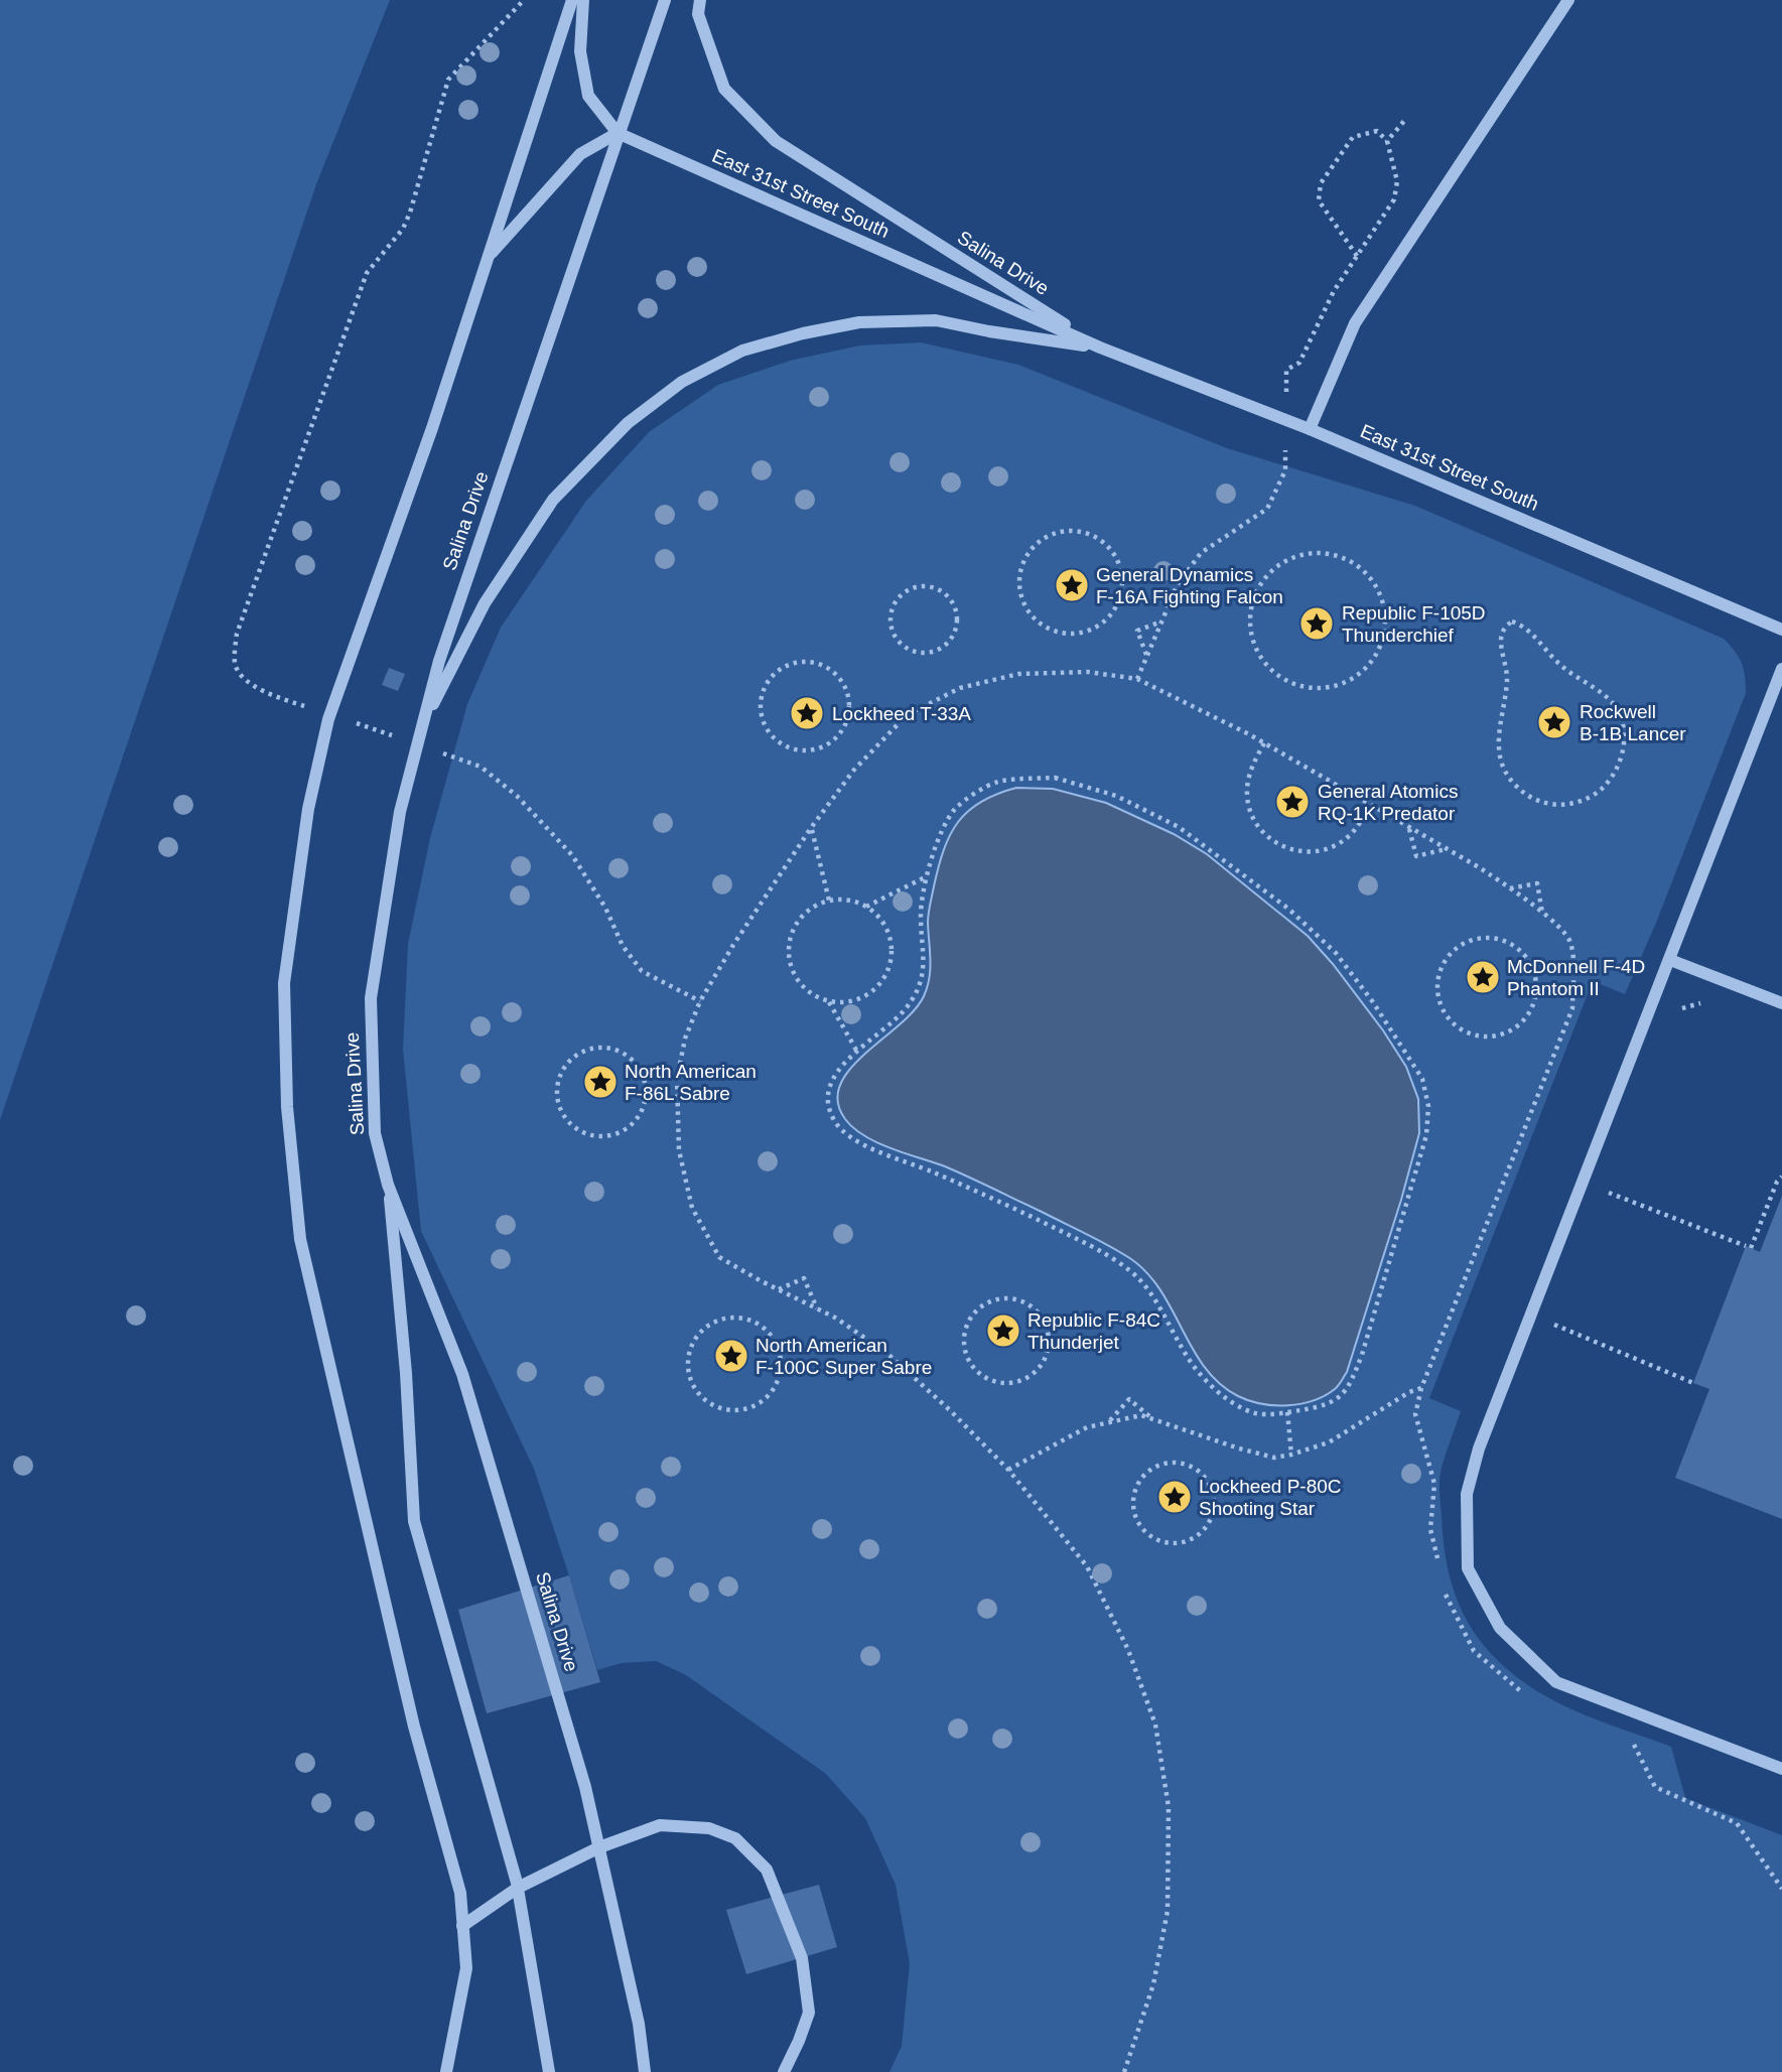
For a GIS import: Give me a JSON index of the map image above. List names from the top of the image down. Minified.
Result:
{"streets":{"street":["East 31st Street South","Salina Drive"]},"crossings":[["East 31st Street South","Salina Drive"]],"places":{"place":["General Dynamics F-16A Fighting Falcon","Republic F-105D Thunderchief","Lockheed T-33A","Rockwell B-1B Lancer","General Atomics RQ-1K Predator","McDonnell F-4D Phantom II","North American F-86L Sabre","Republic F-84C Thunderjet","North American F-100C Super Sabre","Lockheed P-80C Shooting Star"]}}
